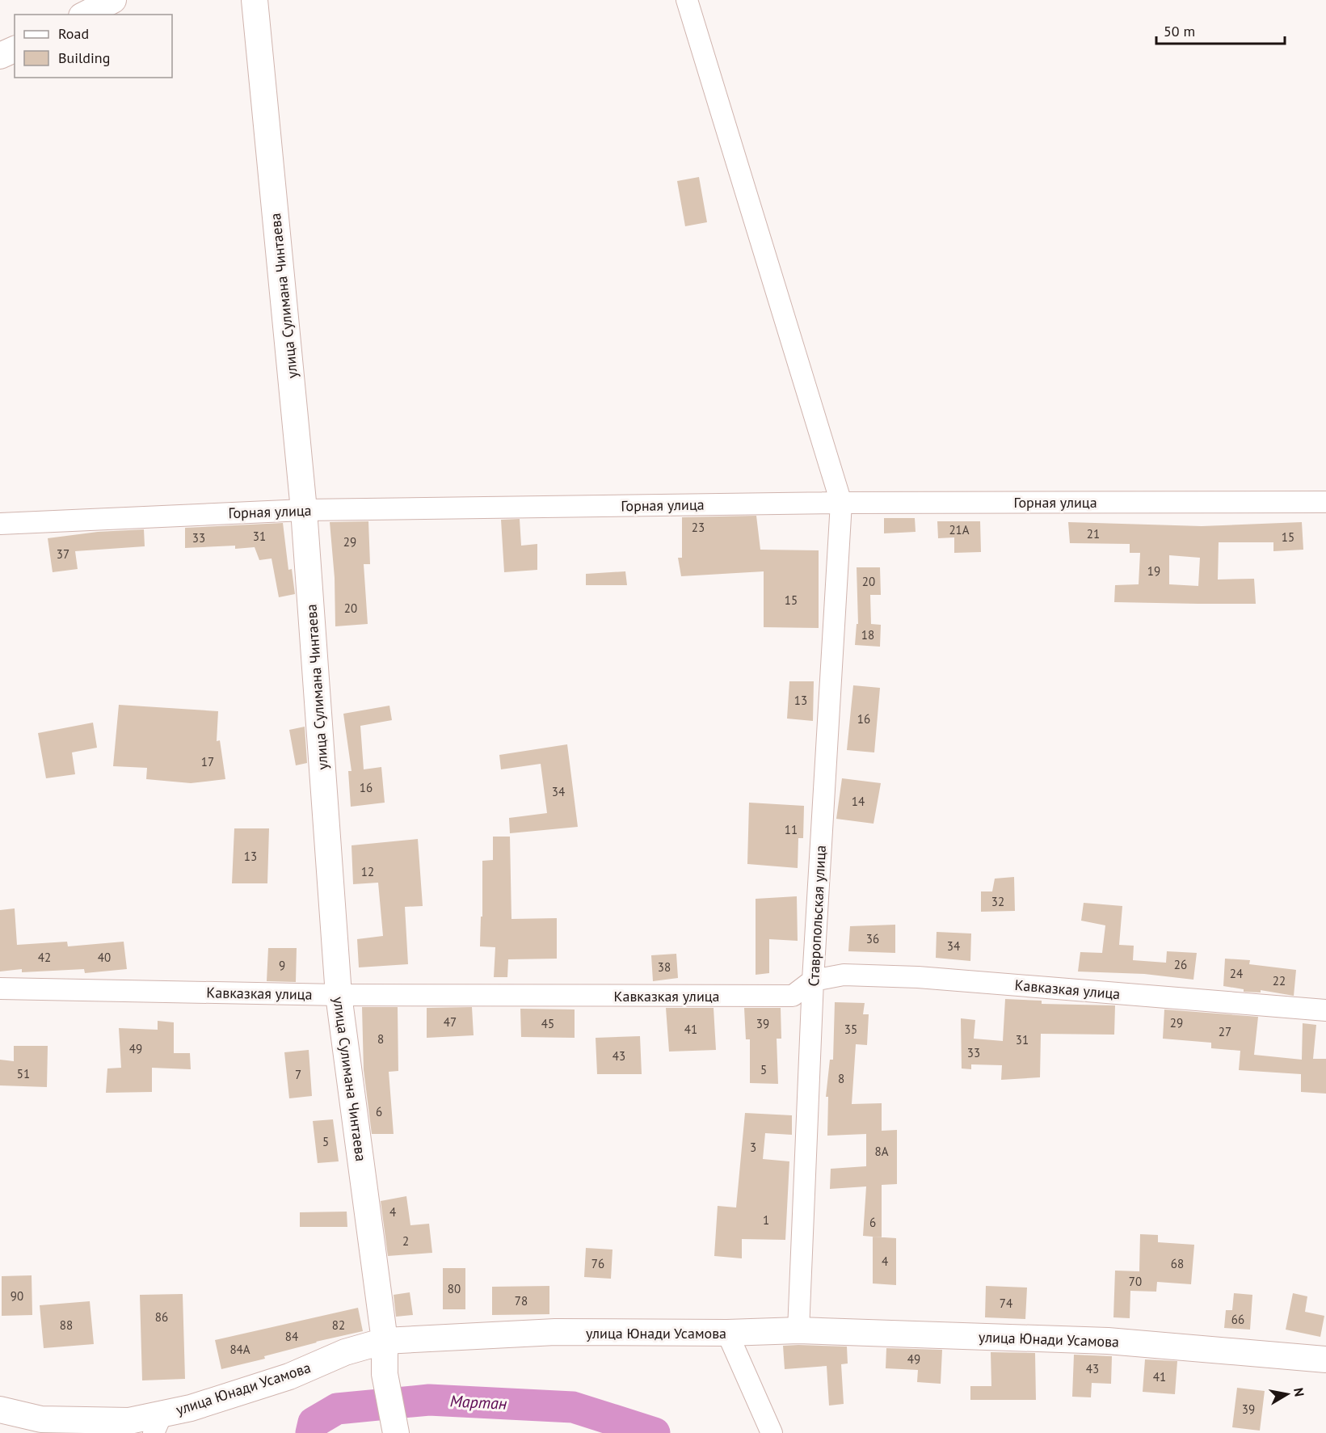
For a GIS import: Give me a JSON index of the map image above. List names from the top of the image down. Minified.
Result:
{"streets":{"street":["улица Сулимана Чинтаева","Горная улица","Ставропольская улица","Кавказкая улица","улица Юнади Усамова"]},"crossings":[["улица Сулимана Чинтаева","Горная улица"],["улица Сулимана Чинтаева","Кавказкая улица"],["улица Сулимана Чинтаева","улица Юнади Усамова"],["Горная улица","Ставропольская улица"],["Ставропольская улица","Кавказкая улица"],["Ставропольская улица","улица Юнади Усамова"]],"water":["Мартан"],"house_numbers":["23","21А","21","31","15","33","29","37","19","20","15","20","18","13","16","17","16","34","14","11","13","12","32","36","34","42","40","26","9","38","24","22","47","29","45","39","41","35","27","8","31","49","33","43","5","51","7","8","6","5","3","8А","4","1","6","2","4","76","68","70","80","90","78","74","86","66","88","82","84","84А","49","43","41","39"],"legend":["Road","Building"],"scale_bar":"50 m","north":"right"}
